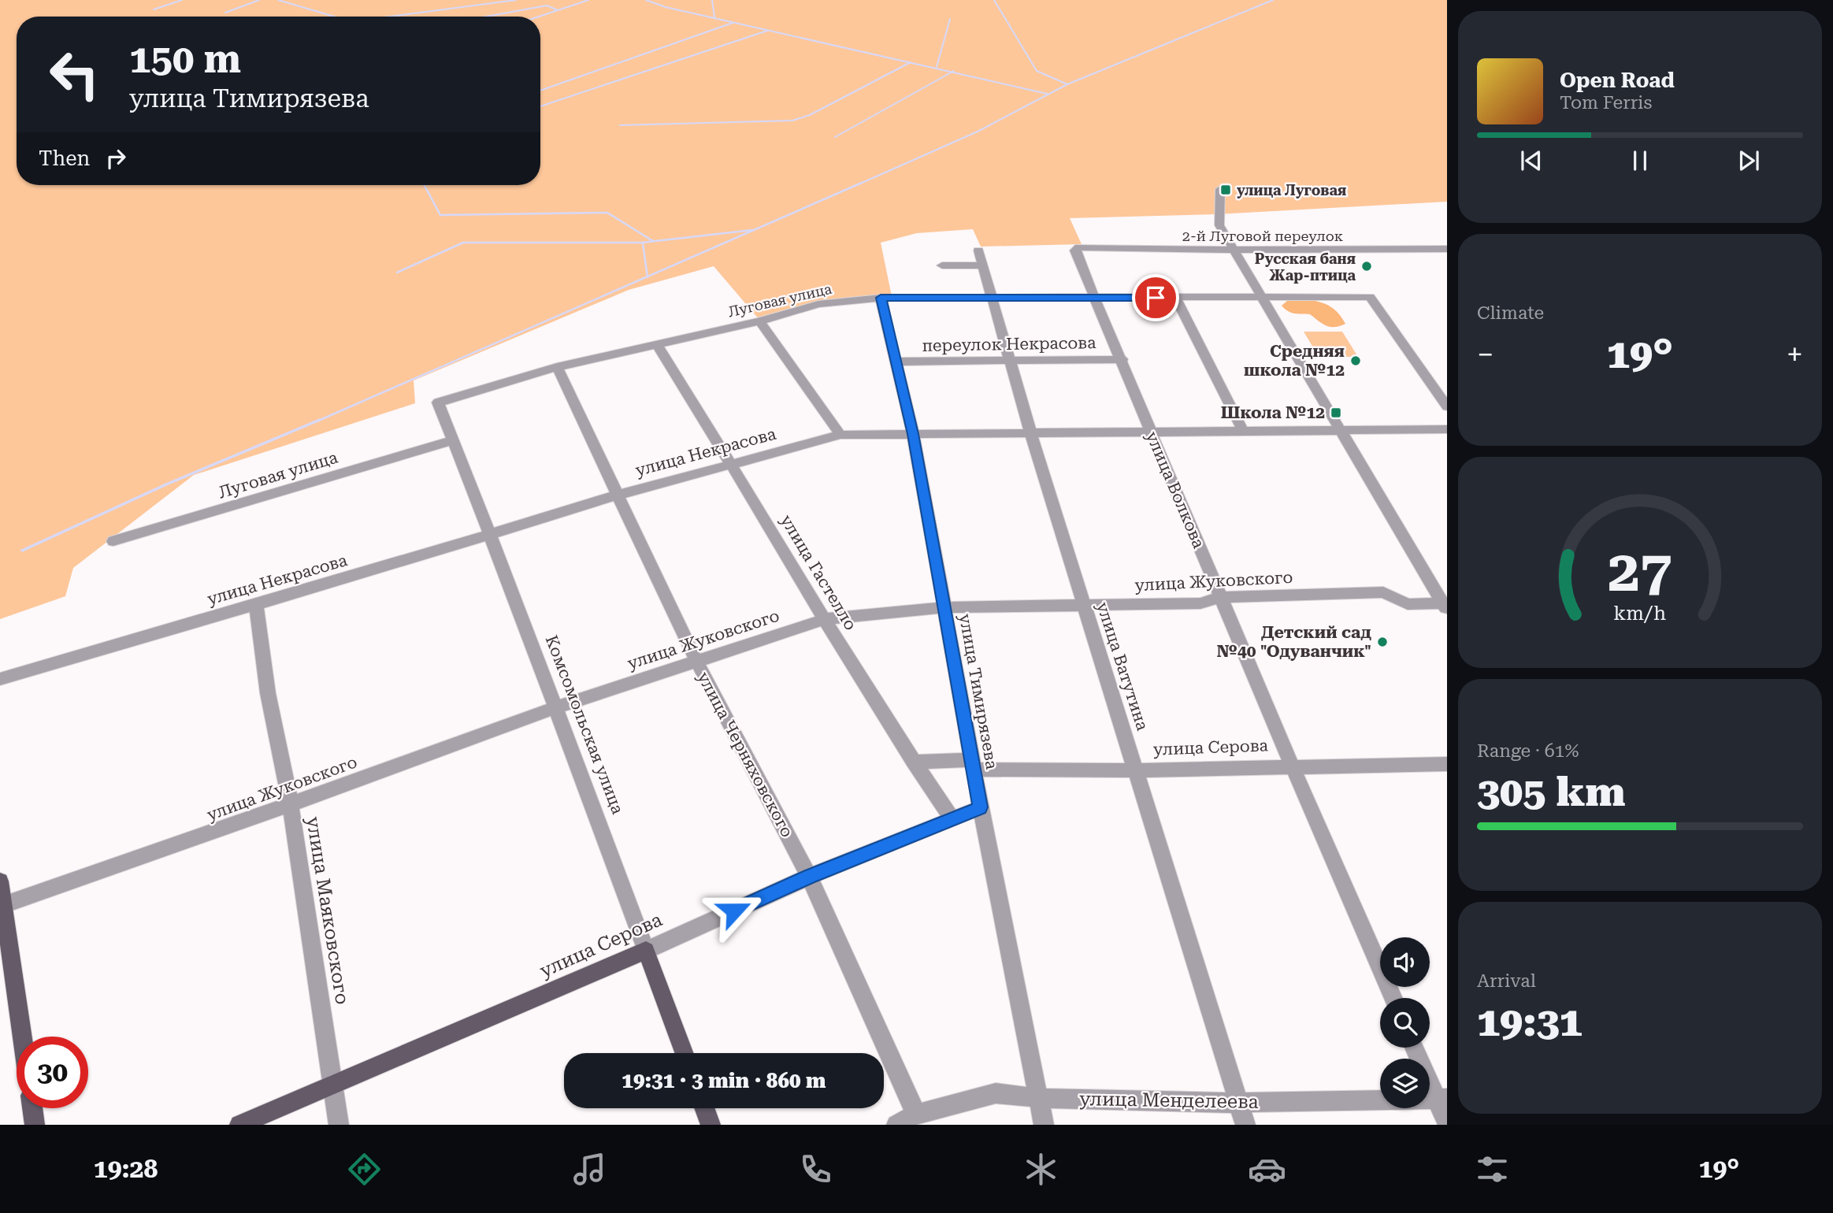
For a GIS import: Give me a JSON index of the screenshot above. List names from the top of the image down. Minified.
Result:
{"streets":{"main road":["Комсомольская улица","улица Серова"],"street":["2-й Луговой переулок","Луговая улица","переулок Некрасова","улица Некрасова","улица Волкова","улица Гастелло","улица Жуковского","улица Ватутина","улица Тимирязева","улица Черняховского","улица Маяковского","улица Менделеева"]},"crossings":[["2-й Луговой переулок","улица Волкова"],["Луговая улица","улица Волкова"],["Луговая улица","улица Гастелло"],["Луговая улица","улица Ватутина"],["Луговая улица","улица Тимирязева"],["Луговая улица","Комсомольская улица"],["Луговая улица","улица Черняховского"],["переулок Некрасова","улица Волкова"],["переулок Некрасова","улица Ватутина"],["переулок Некрасова","улица Тимирязева"],["улица Некрасова","улица Волкова"],["улица Некрасова","улица Гастелло"],["улица Некрасова","улица Ватутина"],["улица Некрасова","улица Тимирязева"],["улица Некрасова","Комсомольская улица"],["улица Некрасова","улица Черняховского"],["улица Некрасова","улица Маяковского"],["улица Волкова","улица Жуковского"],["улица Волкова","улица Серова"],["улица Гастелло","улица Жуковского"],["улица Гастелло","улица Серова"],["улица Жуковского","улица Ватутина"],["улица Жуковского","улица Тимирязева"],["улица Жуковского","Комсомольская улица"],["улица Жуковского","улица Черняховского"],["улица Жуковского","улица Маяковского"],["улица Ватутина","улица Серова"],["улица Ватутина","улица Менделеева"],["улица Тимирязева","улица Серова"],["улица Тимирязева","улица Менделеева"],["Комсомольская улица","улица Серова"],["улица Серова","улица Черняховского"],["улица Серова","улица Маяковского"],["улица Черняховского","улица Менделеева"]],"places":{"transit":["улица Луговая","Школа №12"],"other":["Русская баня Жар-птица","Средняя школа №12","Детский сад №40 \"Одуванчик\""]},"page":{"turn":["150 m","улица Тимирязева"],"song":["Open Road","Tom Ferris"],"then":"Then","tile":["Climate",["Range · 61%","305 km"],["Arrival","19:31"]],"heat":["−","19°","+"],"limit":"30","trip":"19:31 · 3 min · 860 m","tabs":["19:28","19°"],"gauge":["27","km/h"]}}
